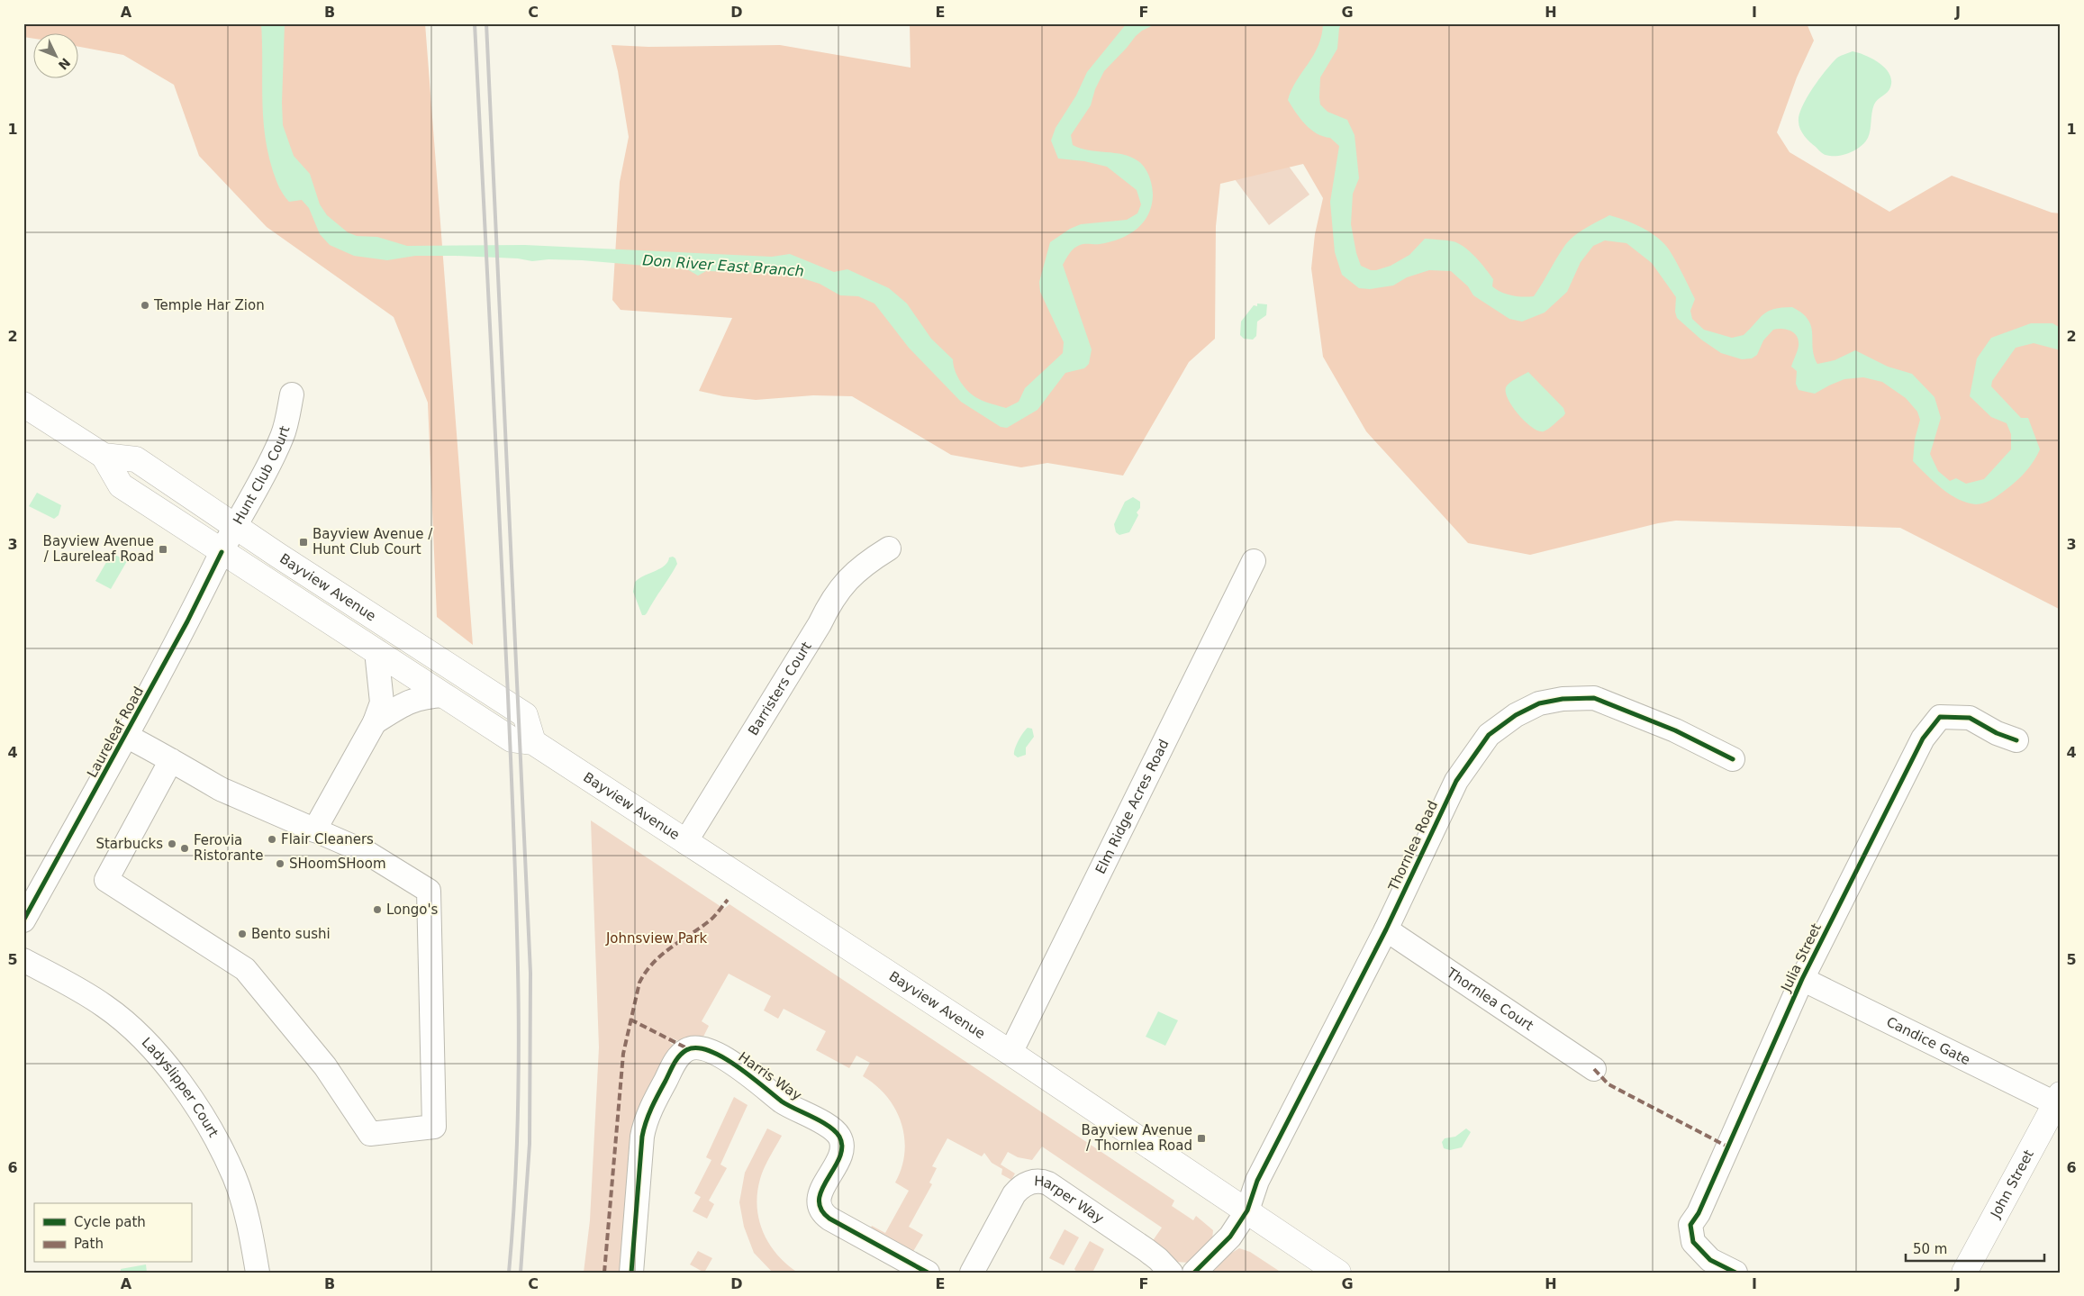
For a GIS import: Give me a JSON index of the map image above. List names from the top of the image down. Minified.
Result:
{"streets":{"main road":["Bayview Avenue","John Street"],"street":["Hunt Club Court","Barristers Court","Laureleaf Road","Elm Ridge Acres Road","Thornlea Road","Julia Street","Thornlea Court","Candice Gate","Harris Way","Ladyslipper Court","Harper Way"]},"crossings":[["Hunt Club Court","Bayview Avenue"],["Hunt Club Court","Laureleaf Road"],["Bayview Avenue","Barristers Court"],["Bayview Avenue","Laureleaf Road"],["Bayview Avenue","Elm Ridge Acres Road"],["Bayview Avenue","Thornlea Road"],["Thornlea Road","Thornlea Court"],["Julia Street","Candice Gate"],["Candice Gate","John Street"]],"water":["Don River East Branch"],"parks":["Johnsview Park"],"places":{"other":["Temple Har Zion","Flair Cleaners","Starbucks","Ferovia Ristorante","SHoomSHoom","Longo's","Bento sushi"],"transit":["Bayview Avenue / Hunt Club Court","Bayview Avenue / Laureleaf Road","Bayview Avenue / Thornlea Road"]},"legend":["Cycle path","Path"],"scale_bar":"50 m","north":"bottom right","grid":{"columns":["A","B","C","D","E","F","G","H","I","J"],"rows":["1","2","3","4","5","6"]}}
